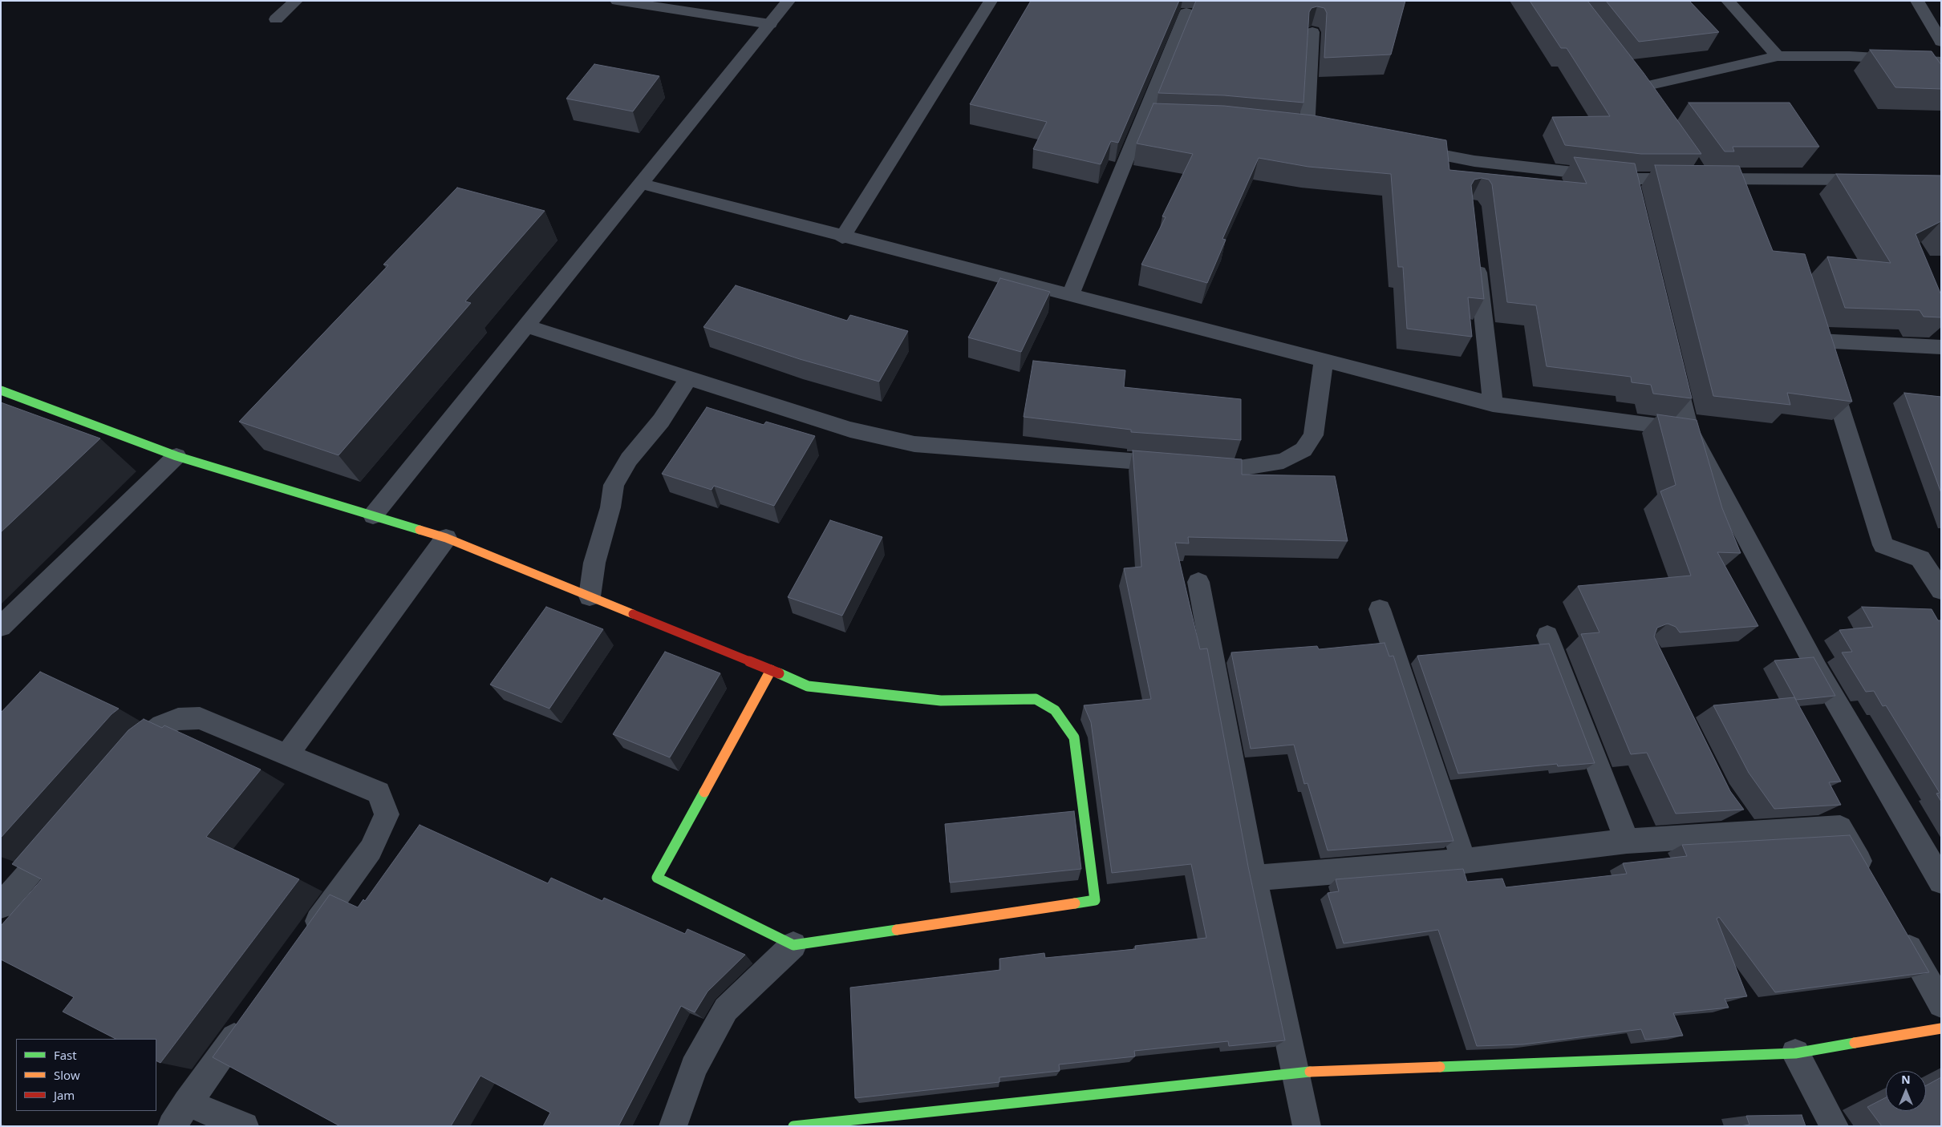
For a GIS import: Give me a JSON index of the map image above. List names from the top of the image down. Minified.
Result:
{"legend":["Fast","Slow","Jam"],"north":"top"}
